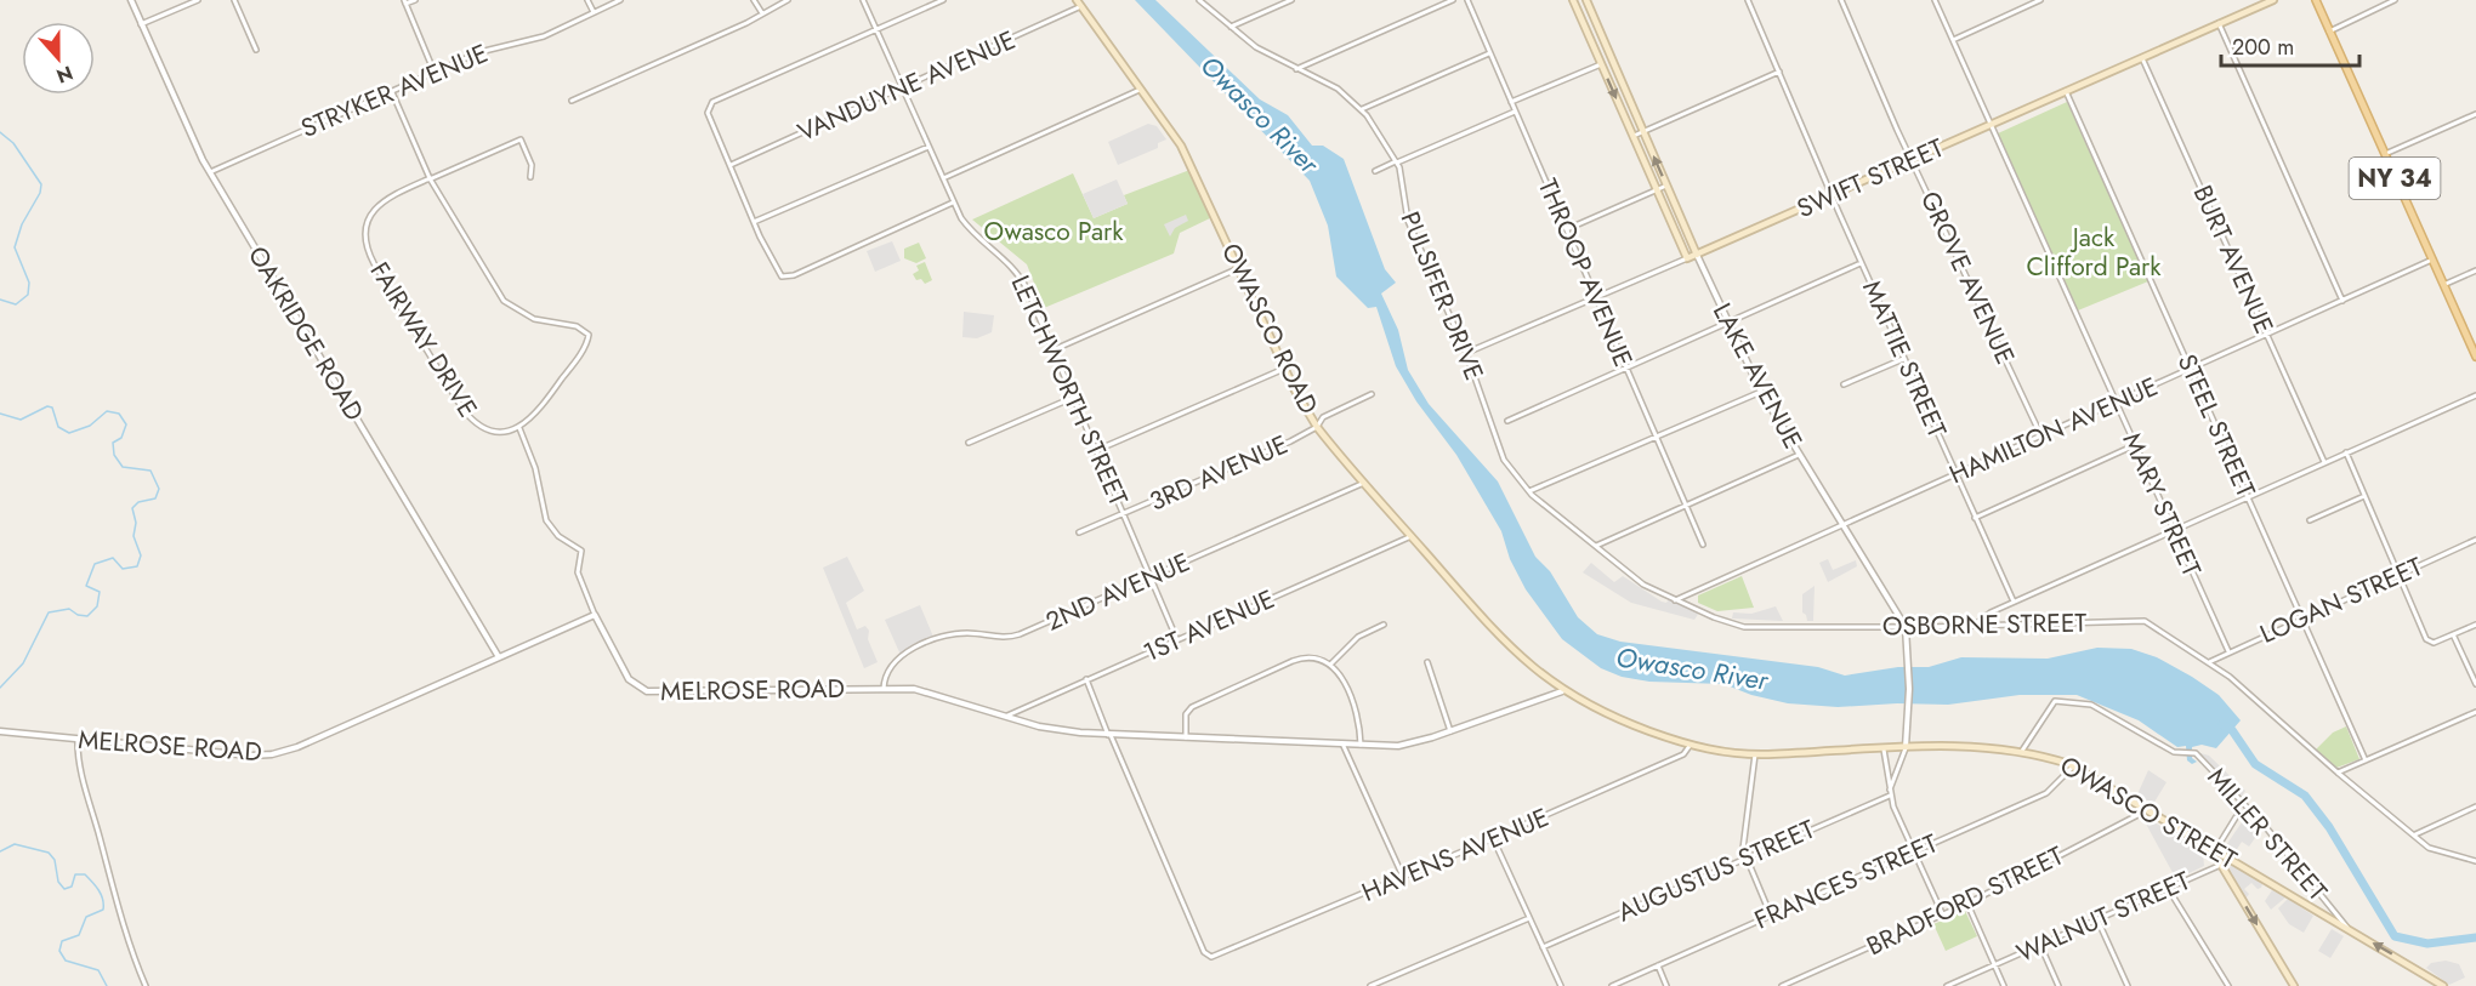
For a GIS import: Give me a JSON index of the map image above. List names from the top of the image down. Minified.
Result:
{"streets":{"main road":["SWIFT STREET","NY 34","OWASCO ROAD","LAKE AVENUE","OWASCO STREET"],"street":["VANDUYNE AVENUE","STRYKER AVENUE","BURT AVENUE","THROOP AVENUE","GROVE AVENUE","PULSIFER DRIVE","OAKRIDGE ROAD","FAIRWAY DRIVE","MATTIE STREET","LETCHWORTH STREET","STEEL STREET","HAMILTON AVENUE","3RD AVENUE","MARY STREET","2ND AVENUE","LOGAN STREET","OSBORNE STREET","1ST AVENUE","MELROSE ROAD","MILLER STREET","HAVENS AVENUE","AUGUSTUS STREET","FRANCES STREET","BRADFORD STREET","WALNUT STREET"]},"crossings":[["VANDUYNE AVENUE","OWASCO ROAD"],["VANDUYNE AVENUE","LETCHWORTH STREET"],["STRYKER AVENUE","OAKRIDGE ROAD"],["SWIFT STREET","BURT AVENUE"],["SWIFT STREET","THROOP AVENUE"],["SWIFT STREET","GROVE AVENUE"],["SWIFT STREET","PULSIFER DRIVE"],["SWIFT STREET","MATTIE STREET"],["SWIFT STREET","LAKE AVENUE"],["SWIFT STREET","STEEL STREET"],["SWIFT STREET","MARY STREET"],["NY 34","HAMILTON AVENUE"],["BURT AVENUE","HAMILTON AVENUE"],["GROVE AVENUE","HAMILTON AVENUE"],["PULSIFER DRIVE","OSBORNE STREET"],["OWASCO ROAD","3RD AVENUE"],["OWASCO ROAD","2ND AVENUE"],["OWASCO ROAD","1ST AVENUE"],["OWASCO ROAD","MELROSE ROAD"],["OWASCO ROAD","OWASCO STREET"],["OWASCO ROAD","HAVENS AVENUE"],["OAKRIDGE ROAD","MELROSE ROAD"],["MATTIE STREET","HAMILTON AVENUE"],["LAKE AVENUE","HAMILTON AVENUE"],["LAKE AVENUE","OSBORNE STREET"],["LAKE AVENUE","OWASCO STREET"],["LETCHWORTH STREET","3RD AVENUE"],["LETCHWORTH STREET","2ND AVENUE"],["LETCHWORTH STREET","1ST AVENUE"],["STEEL STREET","HAMILTON AVENUE"],["STEEL STREET","LOGAN STREET"],["HAMILTON AVENUE","MARY STREET"],["HAMILTON AVENUE","OSBORNE STREET"],["MARY STREET","LOGAN STREET"],["2ND AVENUE","MELROSE ROAD"],["LOGAN STREET","OSBORNE STREET"],["1ST AVENUE","MELROSE ROAD"],["MELROSE ROAD","HAVENS AVENUE"],["OWASCO STREET","MILLER STREET"],["OWASCO STREET","HAVENS AVENUE"],["OWASCO STREET","FRANCES STREET"],["OWASCO STREET","BRADFORD STREET"]],"water":["Owasco River"],"parks":["Owasco Park","Jack Clifford Park"],"scale_bar":"200 m","north":"bottom"}
